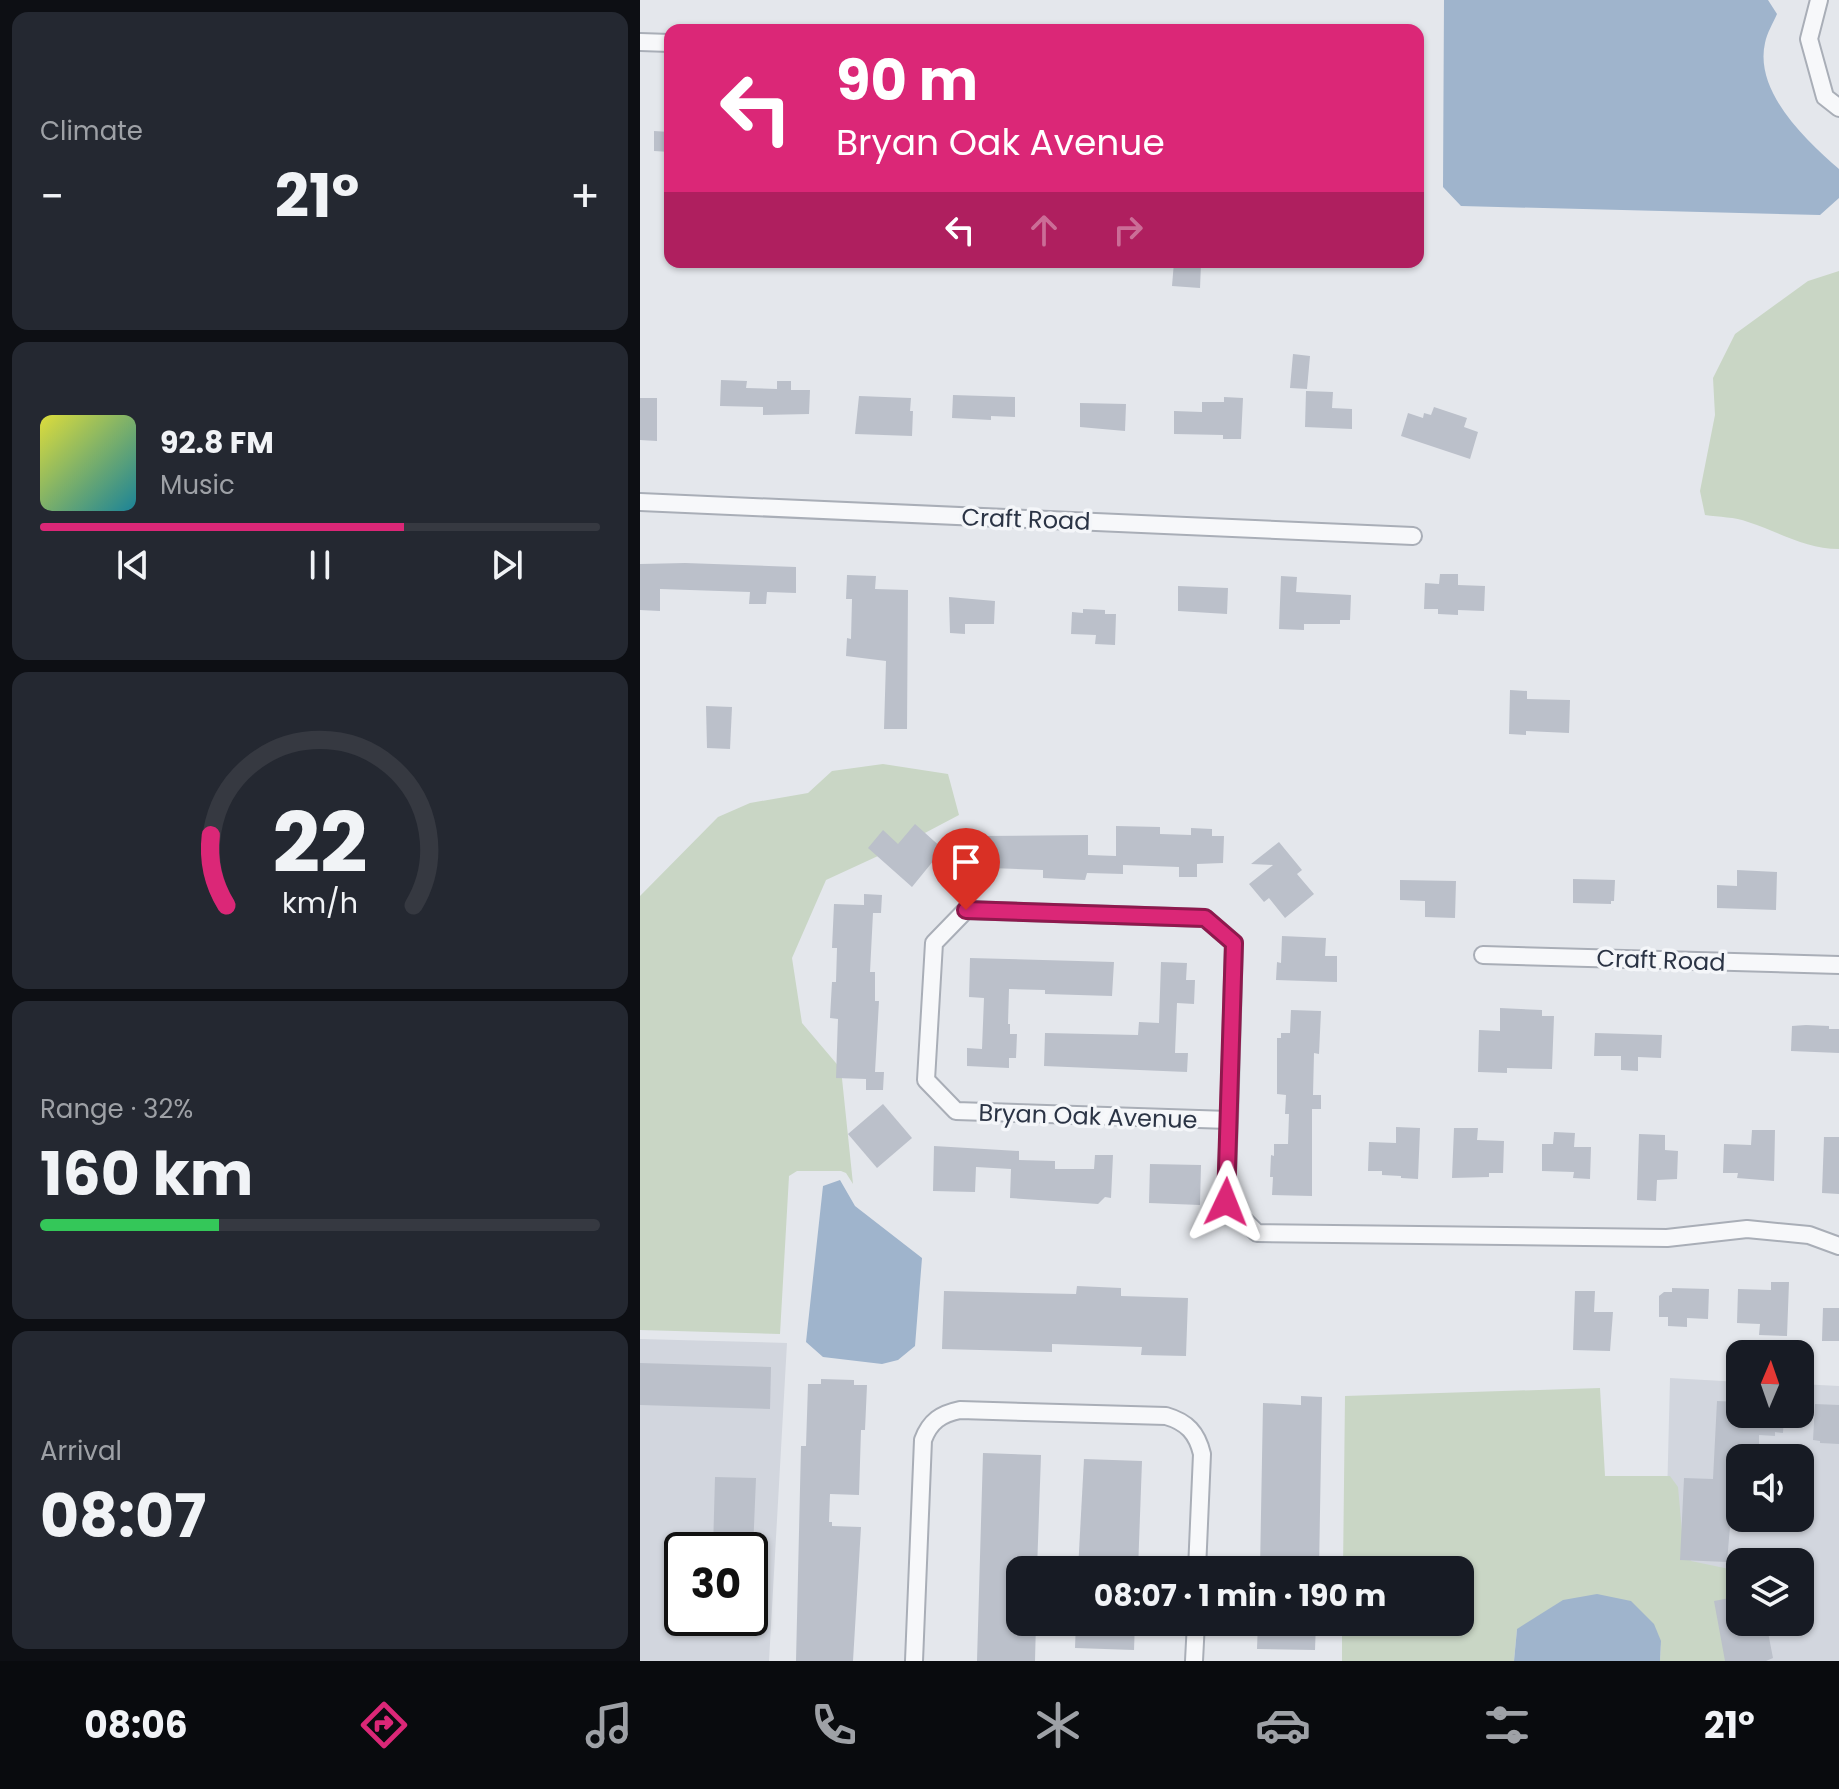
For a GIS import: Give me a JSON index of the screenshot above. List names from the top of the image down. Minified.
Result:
{"streets":{"street":["Craft Road","Bryan Oak Avenue"]},"north":"top","page":{"tile":["Climate",["Range · 32%","160 km"],["Arrival","08:07"]],"turn":["90 m","Bryan Oak Avenue"],"heat":["−","21°","+"],"song":["92.8 FM","Music"],"limit":"30","trip":"08:07 · 1 min · 190 m","tabs":["08:06","21°"],"gauge":["22","km/h"]}}
